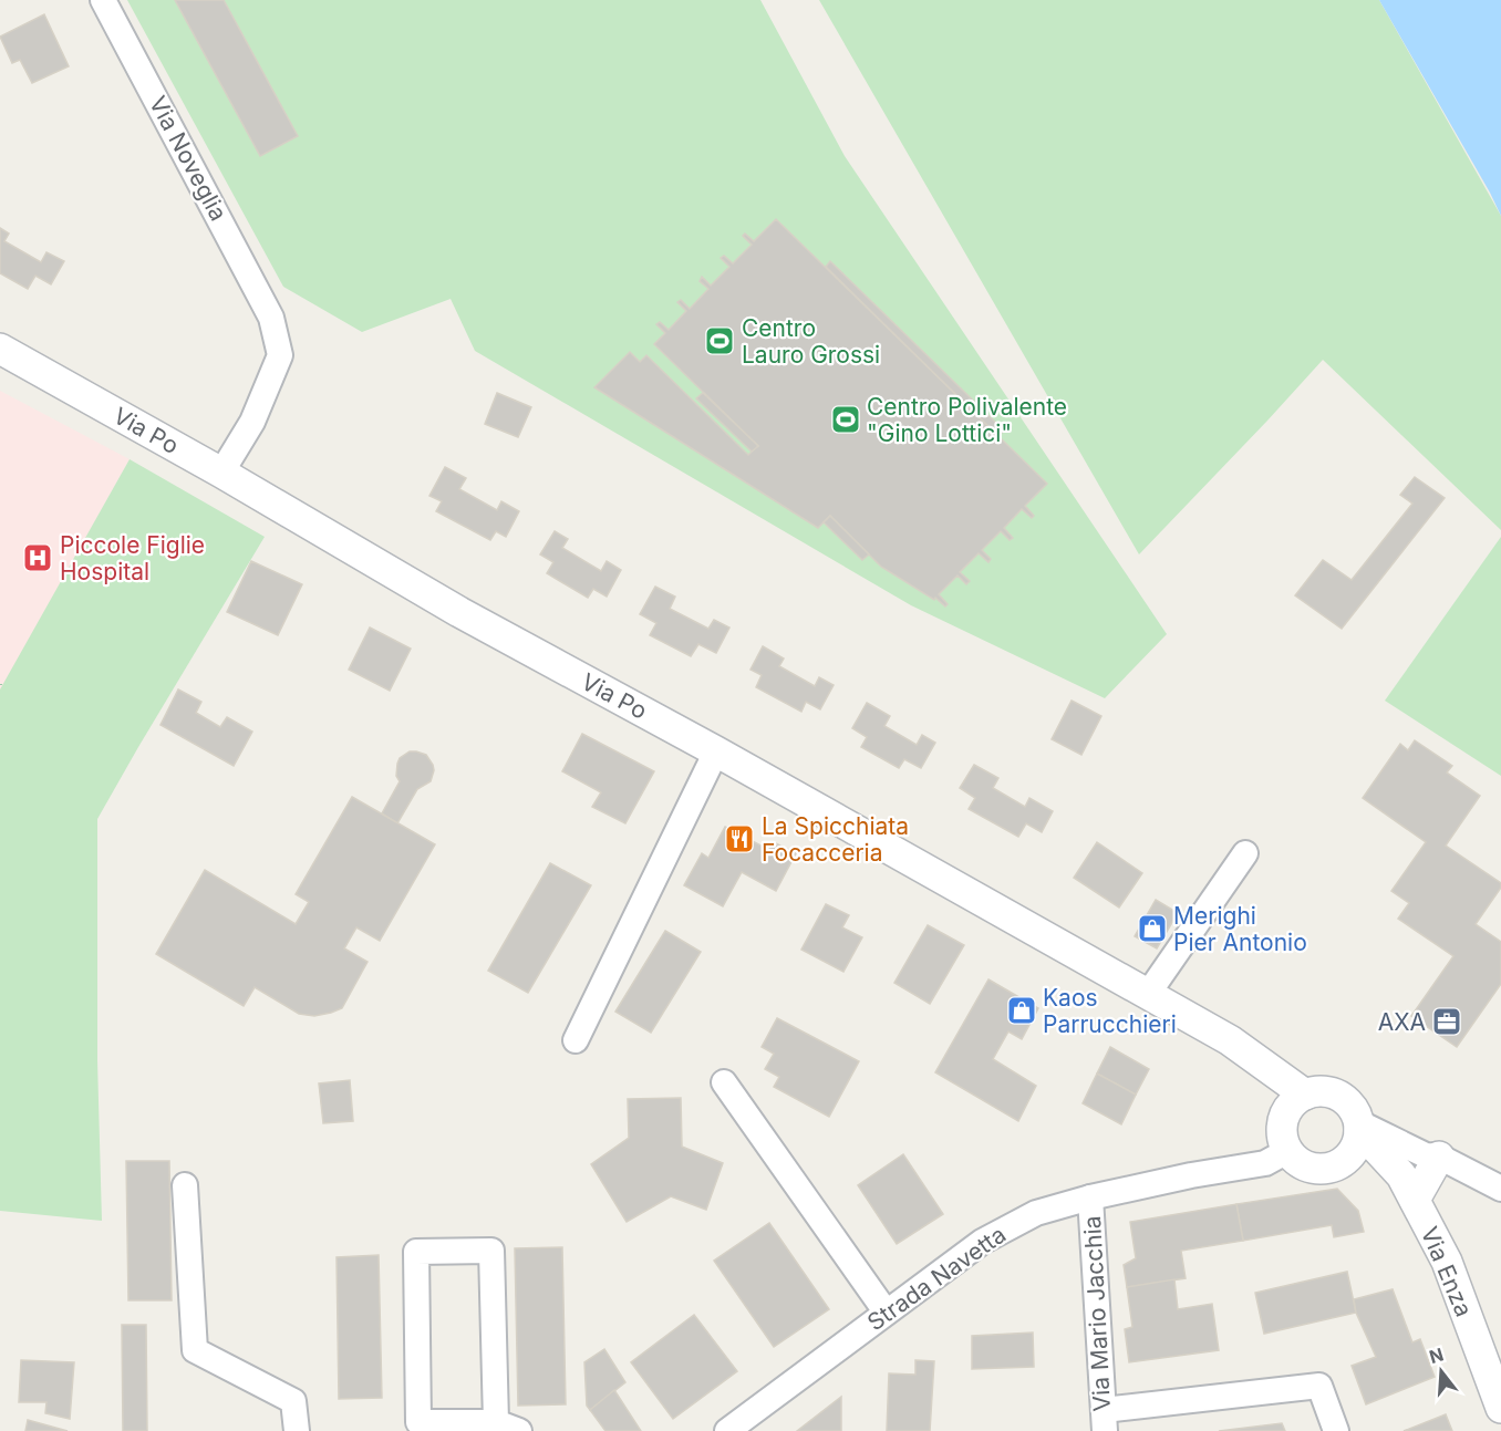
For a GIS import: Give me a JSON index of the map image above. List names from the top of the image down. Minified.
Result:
{"streets":{"street":["Via Noveglia","Via Po","Via Enza","Strada Navetta","Via Mario Jacchia"]},"crossings":[["Via Noveglia","Via Po"],["Via Po","Strada Navetta"],["Strada Navetta","Via Mario Jacchia"]],"places":{"sports":["Centro Lauro Grossi","Centro Polivalente \"Gino Lottici\""],"hospital":["Piccole Figlie Hospital"],"restaurant":["La Spicchiata Focacceria"],"shop":["Merighi Pier Antonio","Kaos Parrucchieri"],"office":["AXA"]},"north":"top"}
